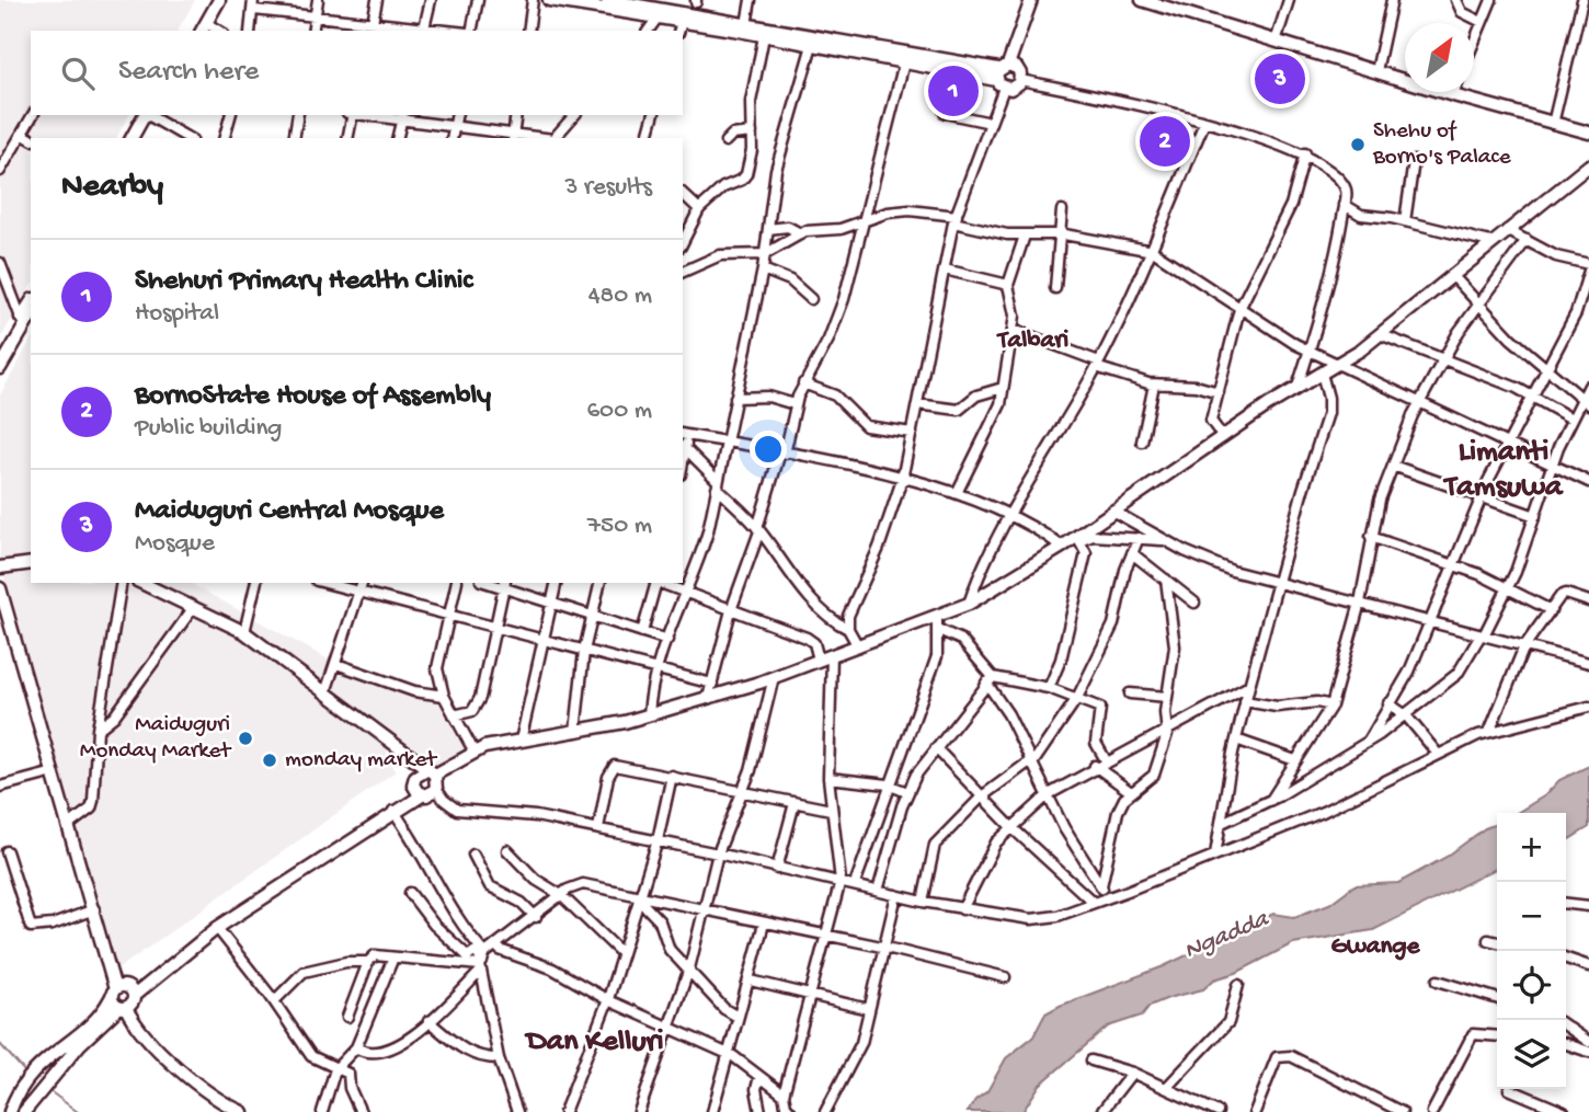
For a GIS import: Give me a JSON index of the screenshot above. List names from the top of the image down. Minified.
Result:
{"districts":["Talbari","Limanti Tamsuwa","Gwange","Dan Kelluri"],"water":["Ngadda"],"places":["Shehu of Borno's Palace","Maiduguri Monday Market","monday market"],"north":"top right","page":{"search":"Search here","pins":["3","1","2"],"heading":["Nearby","3 results"],"list":[{"mark":"1","name":"Shehuri Primary Health Clinic","note":"Hospital","value":"480 m"},{"mark":"2","name":"BornoState House of Assembly","note":"Public building","value":"600 m"},{"mark":"3","name":"Maiduguri Central Mosque","note":"Mosque","value":"750 m"}],"map_buttons":["+","−"]}}
